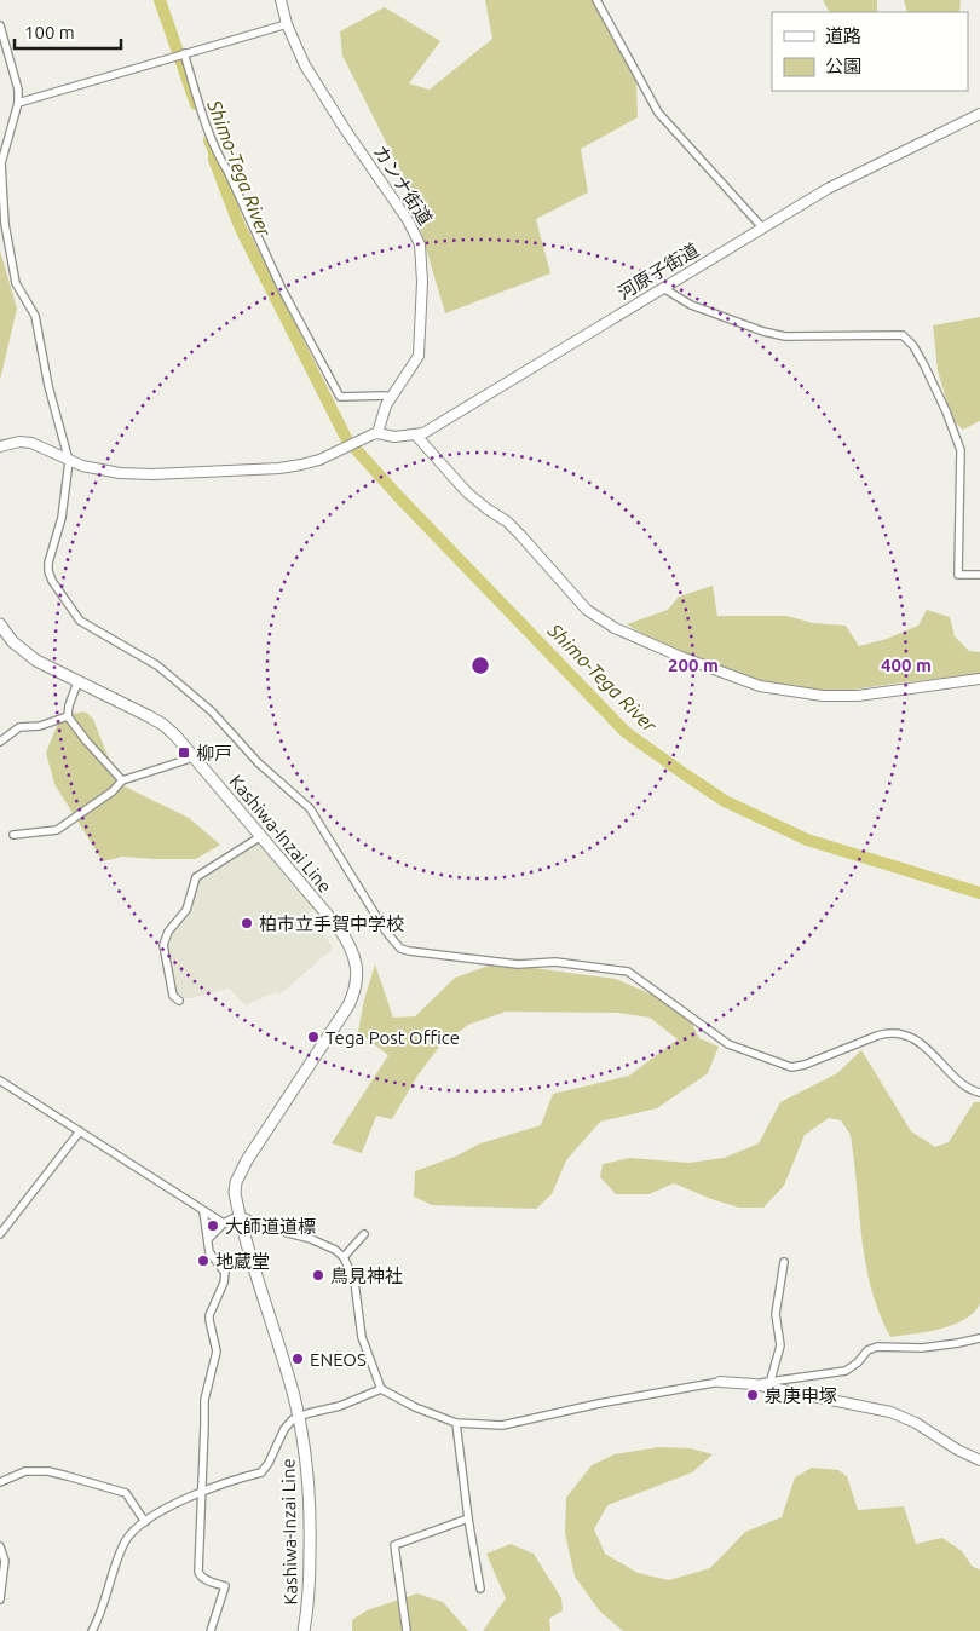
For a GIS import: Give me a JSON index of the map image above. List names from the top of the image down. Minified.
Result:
{"streets":{"main road":["Kashiwa-Inzai Line"],"street":["カンナ街道","河原子街道"]},"crossings":[["カンナ街道","河原子街道"]],"water":["Shimo-Tega River"],"places":{"transit":["柳戸"],"other":["柏市立手賀中学校","Tega Post Office","大師道道標","地蔵堂","鳥見神社","ENEOS","泉庚申塚"]},"legend":["道路","公園"],"scale_bar":"100 m","rings":["200 m","400 m"]}
